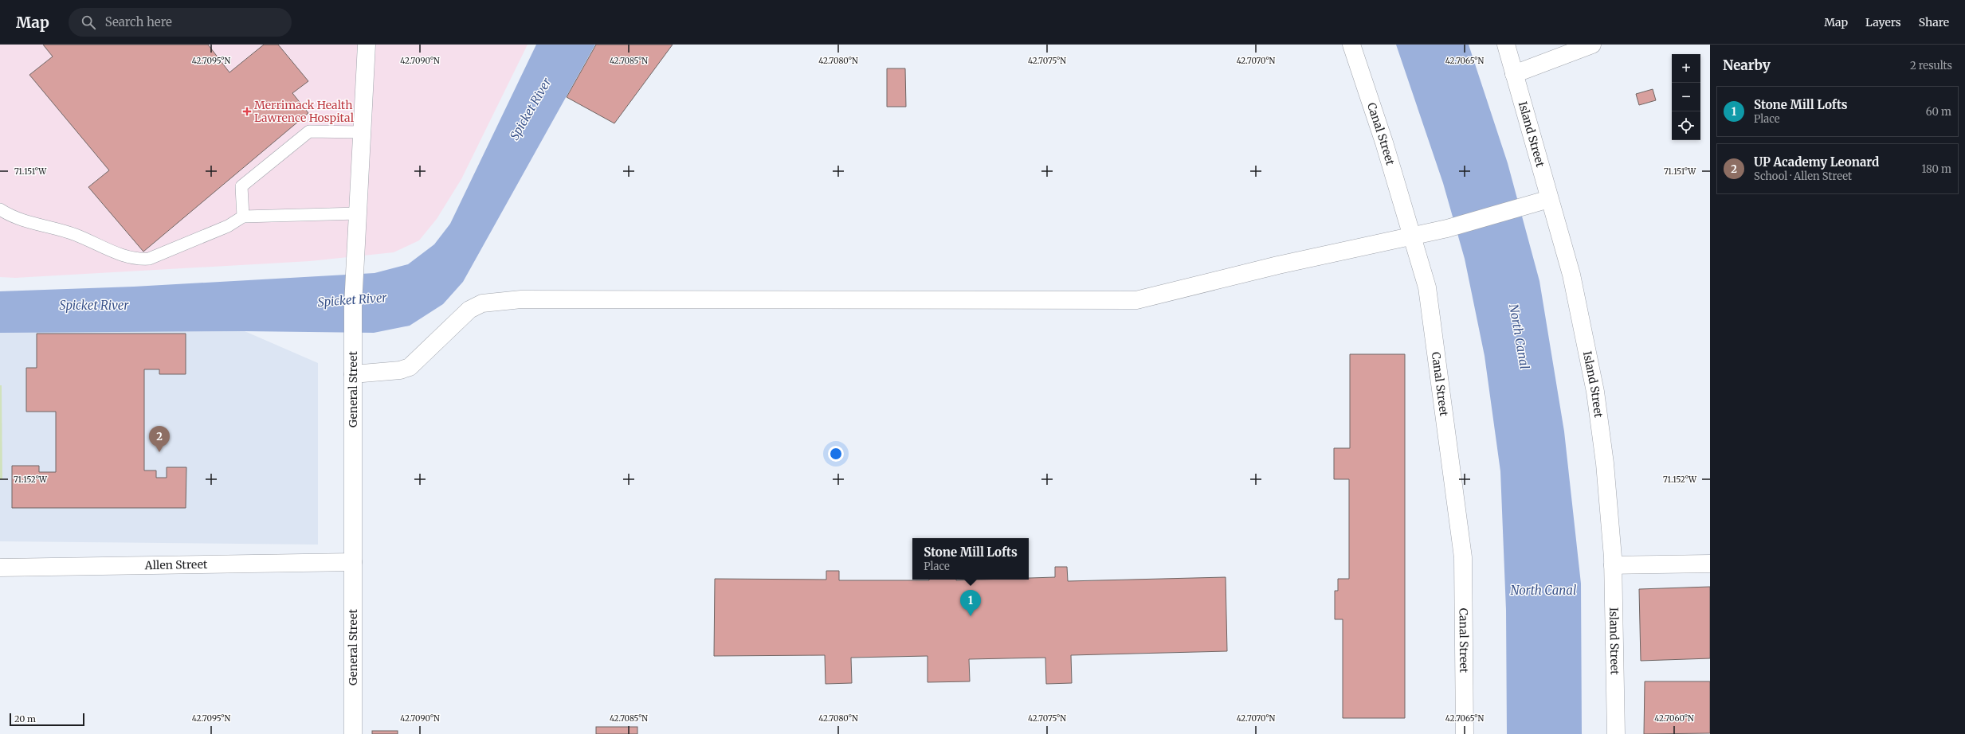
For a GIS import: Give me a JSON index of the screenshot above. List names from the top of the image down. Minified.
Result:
{"streets":{"street":["Canal Street","Island Street","General Street","Allen Street"]},"crossings":[["General Street","Allen Street"]],"water":["Spicket River","North Canal"],"places":{"health":["Merrimack Health Lawrence Hospital"]},"scale_bar":"20 m","page":{"header":"Map","search":"Search here","nav":["Map","Layers","Share"],"heading":["Nearby","2 results"],"map_buttons":["+","−"],"list":[{"mark":"1","name":"Stone Mill Lofts","note":"Place","value":"60 m"},{"mark":"2","name":"UP Academy Leonard","note":"School · Allen Street","value":"180 m"}],"pins":["2","1"],"popup":["Stone Mill Lofts","Place"],"scale":"20 m"},"coordinates":["42.7095°N","42.7090°N","42.7085°N","42.7080°N","42.7075°N","42.7070°N","42.7065°N","71.151°W","71.152°W","42.7060°N"]}
